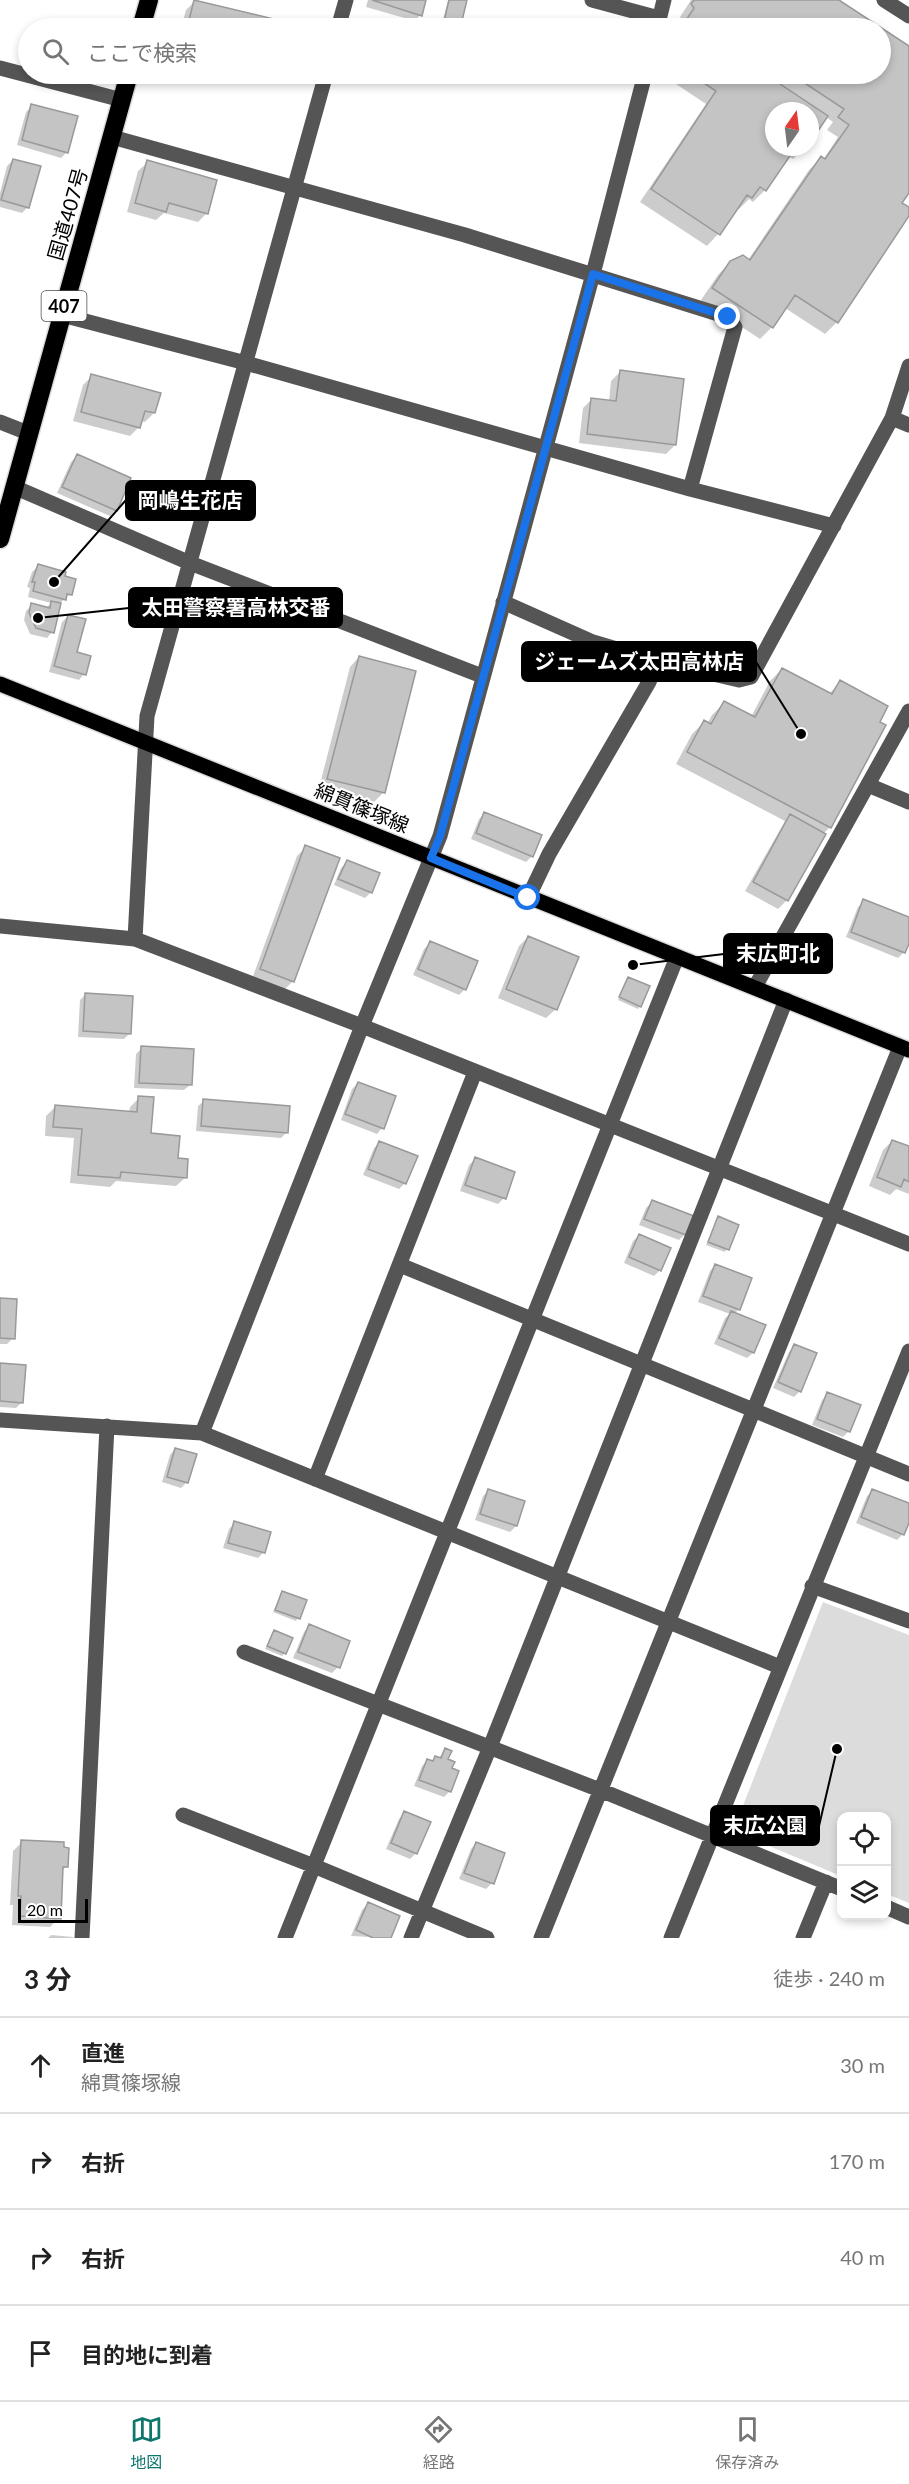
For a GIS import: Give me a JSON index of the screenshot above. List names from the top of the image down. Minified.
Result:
{"streets":{"highway":["国道407号","407"],"main road":["綿貫篠塚線"]},"places":["岡嶋生花店","太田警察署高林交番","ジェームズ太田高林店","末広町北","末広公園"],"scale_bar":"20 m","north":"top","page":{"search":"ここで検索","scale":"20 m","heading":["3 分","徒歩 · 240 m"],"list":[["直進","綿貫篠塚線","30 m"],["右折","170 m"],["右折","40 m"],"目的地に到着"],"nav":["地図","経路","保存済み"]}}
